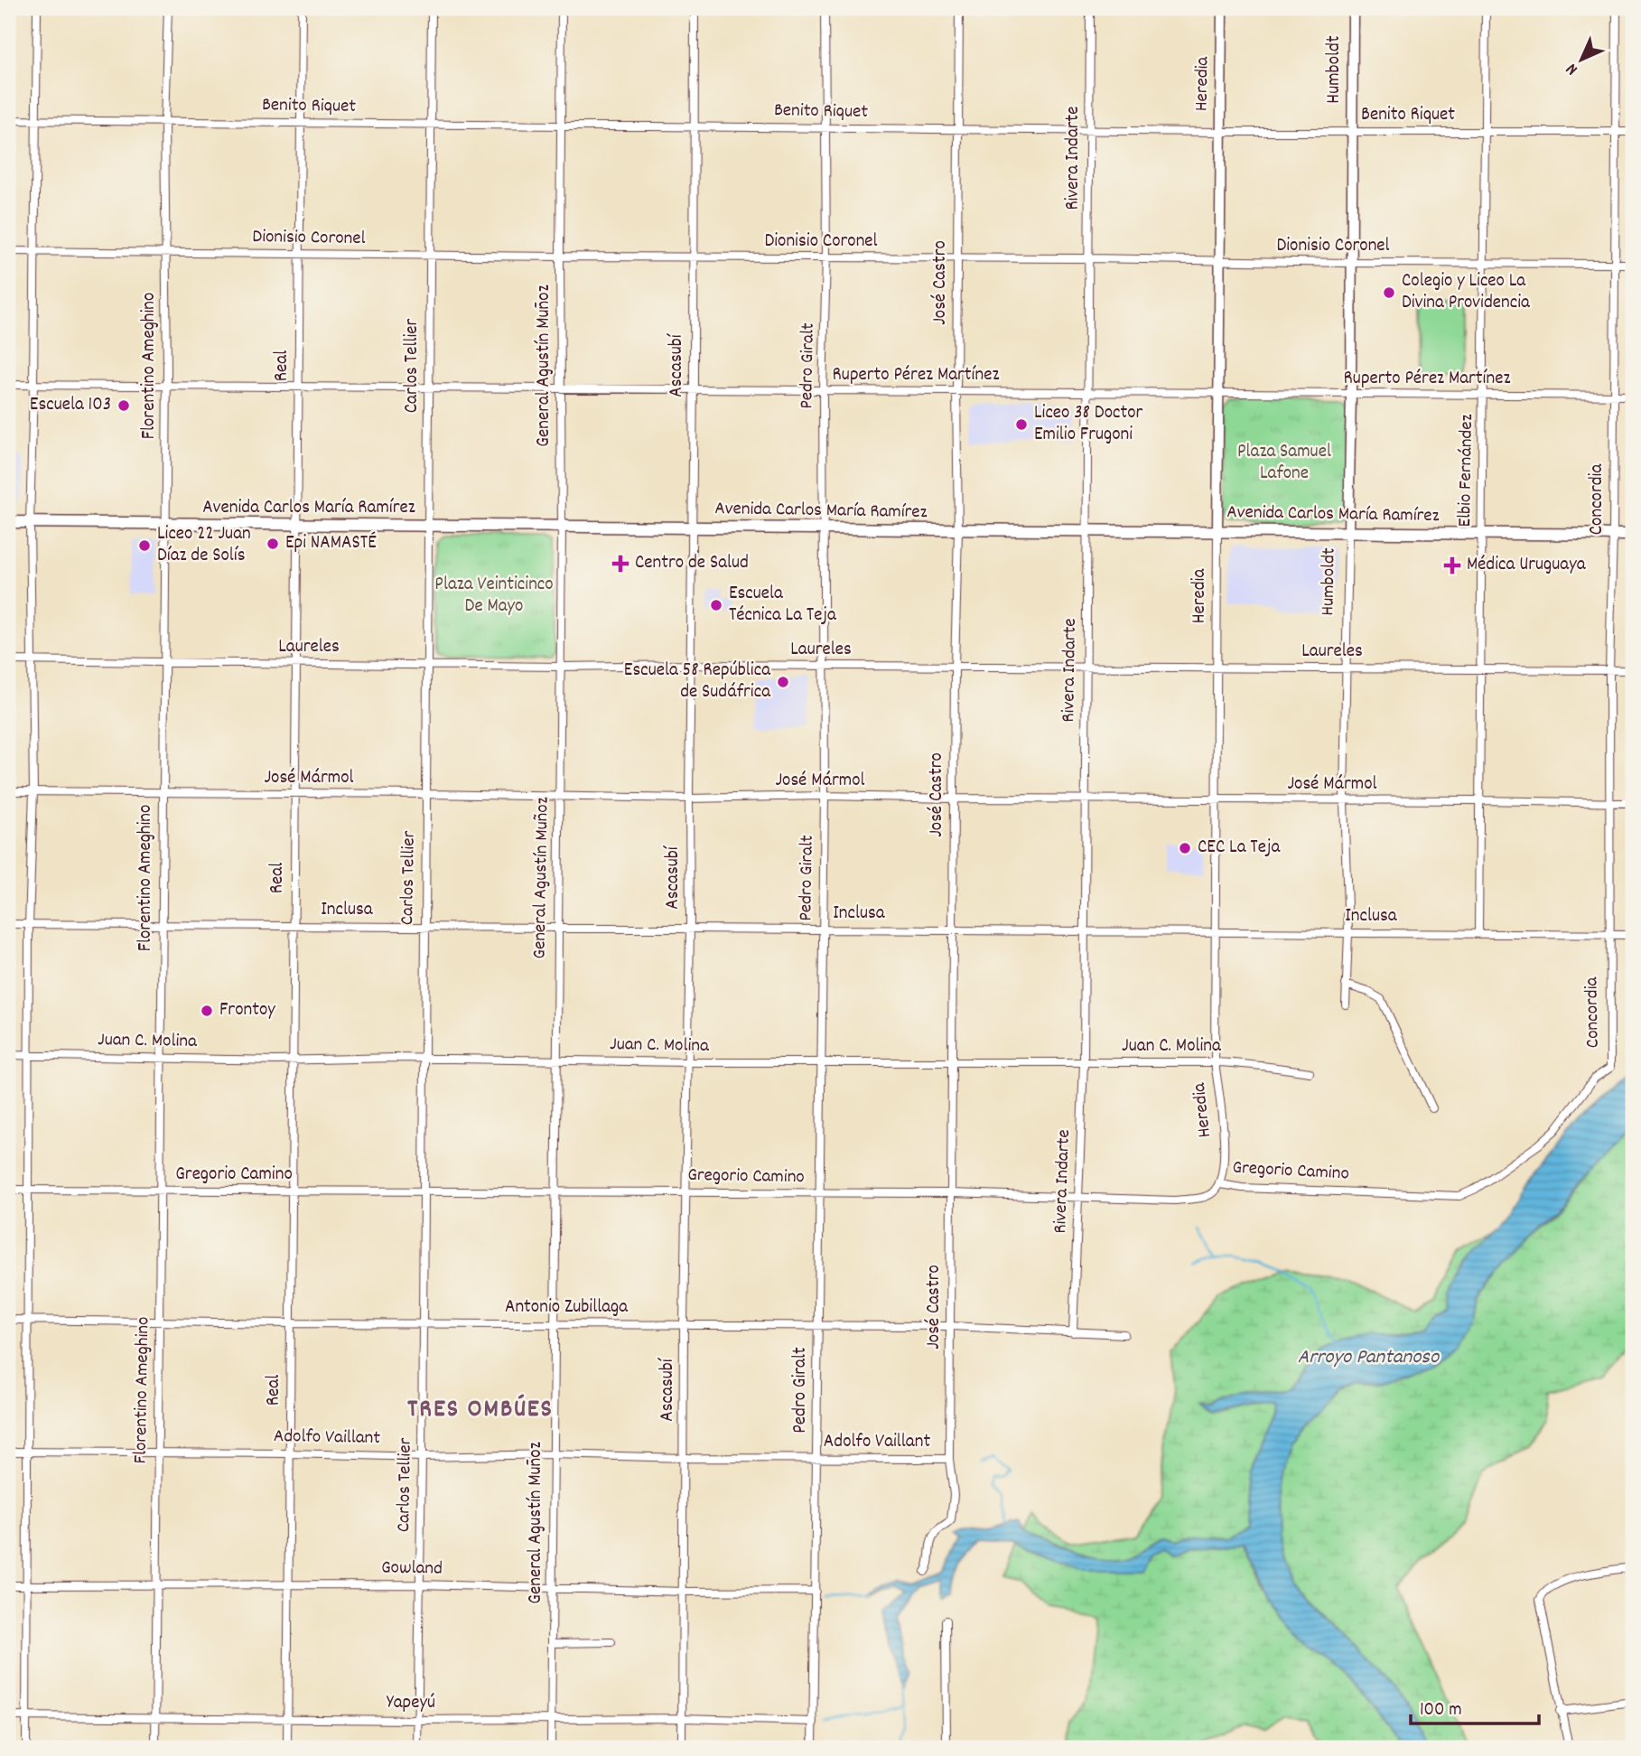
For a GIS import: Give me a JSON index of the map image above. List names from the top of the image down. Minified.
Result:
{"streets":{"main road":["Avenida Carlos María Ramírez"],"street":["Humboldt","Heredia","Benito Riquet","Rivera Indarte","Dionisio Coronel","José Castro","Florentino Ameghino","Real","Carlos Tellier","General Agustín Muñoz","Ascasubí","Pedro Giralt","Ruperto Pérez Martínez","Elbio Fernández","Concordia","Laureles","José Mármol","Inclusa","Juan C. Molina","Gregorio Camino","Antonio Zubillaga","Adolfo Vaillant","Gowland","Yapeyú"]},"crossings":[["Humboldt","Benito Riquet"],["Humboldt","Dionisio Coronel"],["Humboldt","Ruperto Pérez Martínez"],["Humboldt","Avenida Carlos María Ramírez"],["Humboldt","Laureles"],["Humboldt","José Mármol"],["Humboldt","Inclusa"],["Heredia","Benito Riquet"],["Heredia","Dionisio Coronel"],["Heredia","Ruperto Pérez Martínez"],["Heredia","Avenida Carlos María Ramírez"],["Heredia","Laureles"],["Heredia","José Mármol"],["Heredia","Inclusa"],["Heredia","Juan C. Molina"],["Heredia","Gregorio Camino"],["Benito Riquet","Rivera Indarte"],["Benito Riquet","José Castro"],["Benito Riquet","Florentino Ameghino"],["Benito Riquet","Real"],["Benito Riquet","Carlos Tellier"],["Benito Riquet","General Agustín Muñoz"],["Benito Riquet","Ascasubí"],["Benito Riquet","Pedro Giralt"],["Benito Riquet","Elbio Fernández"],["Benito Riquet","Concordia"],["Rivera Indarte","Dionisio Coronel"],["Rivera Indarte","Ruperto Pérez Martínez"],["Rivera Indarte","Avenida Carlos María Ramírez"],["Rivera Indarte","Laureles"],["Rivera Indarte","José Mármol"],["Rivera Indarte","Inclusa"],["Rivera Indarte","Juan C. Molina"],["Rivera Indarte","Gregorio Camino"],["Rivera Indarte","Antonio Zubillaga"],["Dionisio Coronel","José Castro"],["Dionisio Coronel","Florentino Ameghino"],["Dionisio Coronel","Real"],["Dionisio Coronel","Carlos Tellier"],["Dionisio Coronel","General Agustín Muñoz"],["Dionisio Coronel","Ascasubí"],["Dionisio Coronel","Pedro Giralt"],["Dionisio Coronel","Elbio Fernández"],["Dionisio Coronel","Concordia"],["José Castro","Ruperto Pérez Martínez"],["José Castro","Avenida Carlos María Ramírez"],["José Castro","Laureles"],["José Castro","José Mármol"],["José Castro","Inclusa"],["José Castro","Juan C. Molina"],["José Castro","Gregorio Camino"],["José Castro","Antonio Zubillaga"],["José Castro","Adolfo Vaillant"],["Florentino Ameghino","Ruperto Pérez Martínez"],["Florentino Ameghino","Avenida Carlos María Ramírez"],["Florentino Ameghino","Laureles"],["Florentino Ameghino","José Mármol"],["Florentino Ameghino","Inclusa"],["Florentino Ameghino","Juan C. Molina"],["Florentino Ameghino","Gregorio Camino"],["Florentino Ameghino","Antonio Zubillaga"],["Florentino Ameghino","Adolfo Vaillant"],["Florentino Ameghino","Gowland"],["Florentino Ameghino","Yapeyú"],["Real","Ruperto Pérez Martínez"],["Real","Avenida Carlos María Ramírez"],["Real","Laureles"],["Real","José Mármol"],["Real","Inclusa"],["Real","Juan C. Molina"],["Real","Gregorio Camino"],["Real","Antonio Zubillaga"],["Real","Adolfo Vaillant"],["Real","Gowland"],["Real","Yapeyú"],["Carlos Tellier","Ruperto Pérez Martínez"],["Carlos Tellier","Avenida Carlos María Ramírez"],["Carlos Tellier","Laureles"],["Carlos Tellier","José Mármol"],["Carlos Tellier","Inclusa"],["Carlos Tellier","Juan C. Molina"],["Carlos Tellier","Gregorio Camino"],["Carlos Tellier","Antonio Zubillaga"],["Carlos Tellier","Adolfo Vaillant"],["Carlos Tellier","Gowland"],["Carlos Tellier","Yapeyú"],["General Agustín Muñoz","Ruperto Pérez Martínez"],["General Agustín Muñoz","Avenida Carlos María Ramírez"],["General Agustín Muñoz","Laureles"],["General Agustín Muñoz","José Mármol"],["General Agustín Muñoz","Inclusa"],["General Agustín Muñoz","Juan C. Molina"],["General Agustín Muñoz","Gregorio Camino"],["General Agustín Muñoz","Antonio Zubillaga"],["General Agustín Muñoz","Adolfo Vaillant"],["General Agustín Muñoz","Gowland"],["General Agustín Muñoz","Yapeyú"],["Ascasubí","Ruperto Pérez Martínez"],["Ascasubí","Avenida Carlos María Ramírez"],["Ascasubí","Laureles"],["Ascasubí","José Mármol"],["Ascasubí","Inclusa"],["Ascasubí","Juan C. Molina"],["Ascasubí","Gregorio Camino"],["Ascasubí","Antonio Zubillaga"],["Ascasubí","Adolfo Vaillant"],["Ascasubí","Gowland"],["Ascasubí","Yapeyú"],["Pedro Giralt","Ruperto Pérez Martínez"],["Pedro Giralt","Avenida Carlos María Ramírez"],["Pedro Giralt","Laureles"],["Pedro Giralt","José Mármol"],["Pedro Giralt","Inclusa"],["Pedro Giralt","Juan C. Molina"],["Pedro Giralt","Gregorio Camino"],["Pedro Giralt","Antonio Zubillaga"],["Pedro Giralt","Adolfo Vaillant"],["Pedro Giralt","Gowland"],["Pedro Giralt","Yapeyú"],["Ruperto Pérez Martínez","Elbio Fernández"],["Ruperto Pérez Martínez","Concordia"],["Elbio Fernández","Avenida Carlos María Ramírez"],["Elbio Fernández","Laureles"],["Elbio Fernández","José Mármol"],["Elbio Fernández","Inclusa"],["Concordia","Avenida Carlos María Ramírez"],["Concordia","Laureles"],["Concordia","José Mármol"],["Concordia","Inclusa"],["Concordia","Gregorio Camino"]],"districts":["TRES OMBÚES"],"water":["Arroyo Pantanoso"],"parks":["Plaza Samuel Lafone","Plaza Veinticinco De Mayo"],"places":{"other":["Colegio y Liceo La Divina Providencia","Escuela 103","Liceo 38 Doctor Emilio Frugoni","Epi NAMASTÉ","Liceo 22 Juan Díaz de Solís","Escuela Técnica La Teja","Escuela 58 República de Sudáfrica","CEC La Teja","Frontoy"],"health":["Centro de Salud","Médica Uruguaya"]},"scale_bar":"100 m","north":"bottom left"}
